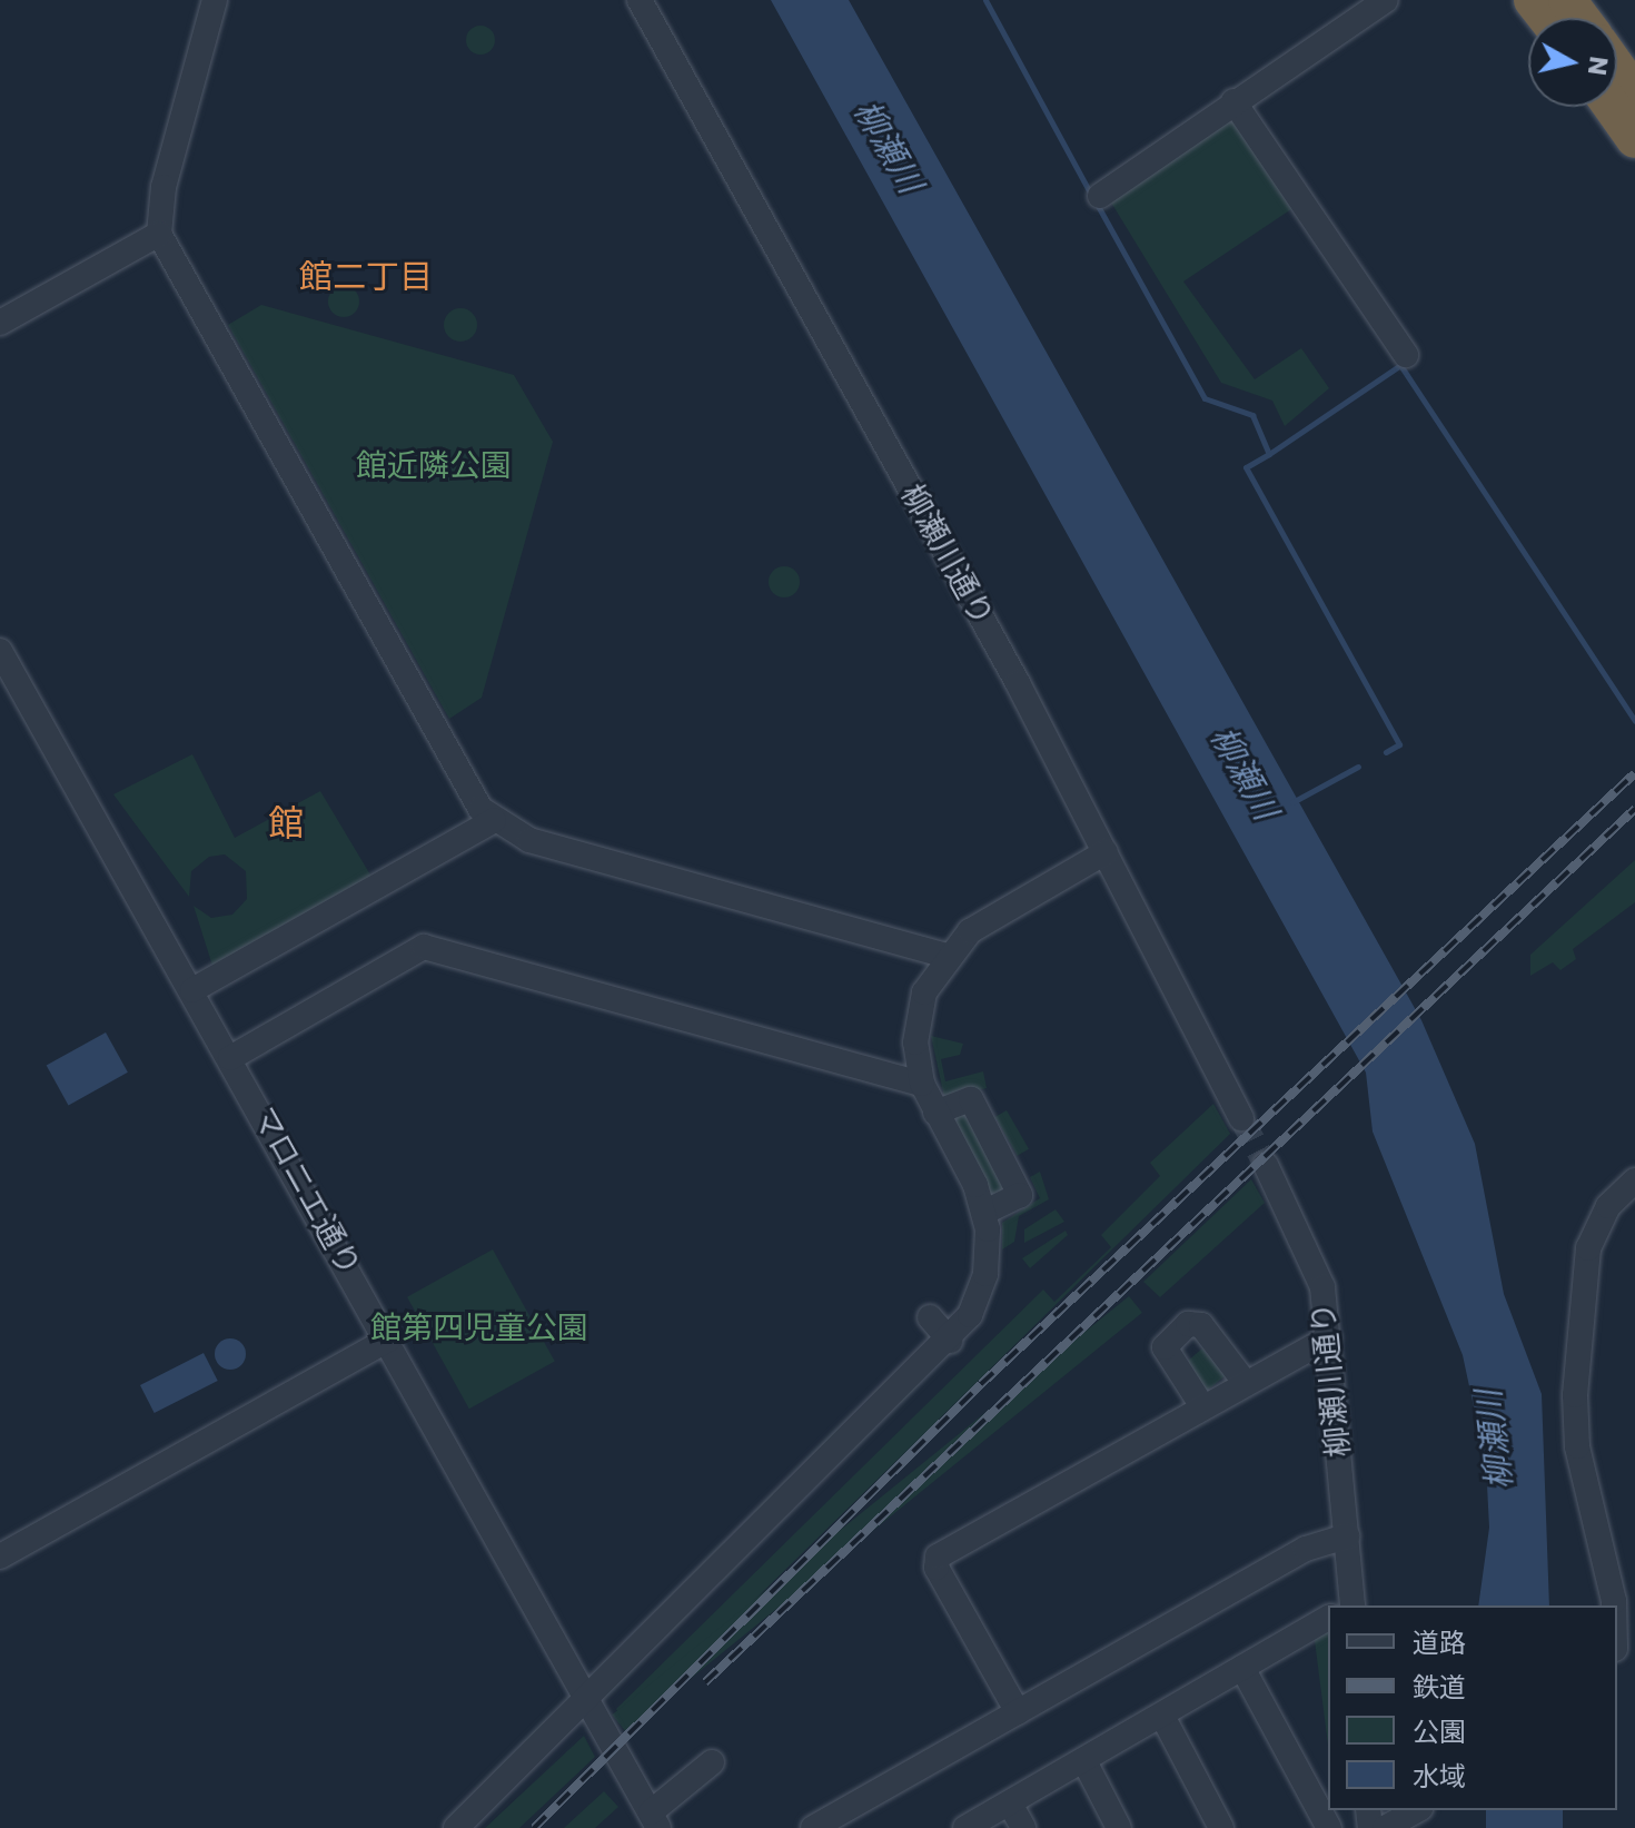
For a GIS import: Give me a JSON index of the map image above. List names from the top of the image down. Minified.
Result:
{"streets":{"street":["柳瀬川通り","マロニエ通り"]},"districts":["館二丁目","館"],"water":["柳瀬川"],"parks":["館近隣公園","館第四児童公園"],"legend":["道路","鉄道","公園","水域"],"north":"right"}
